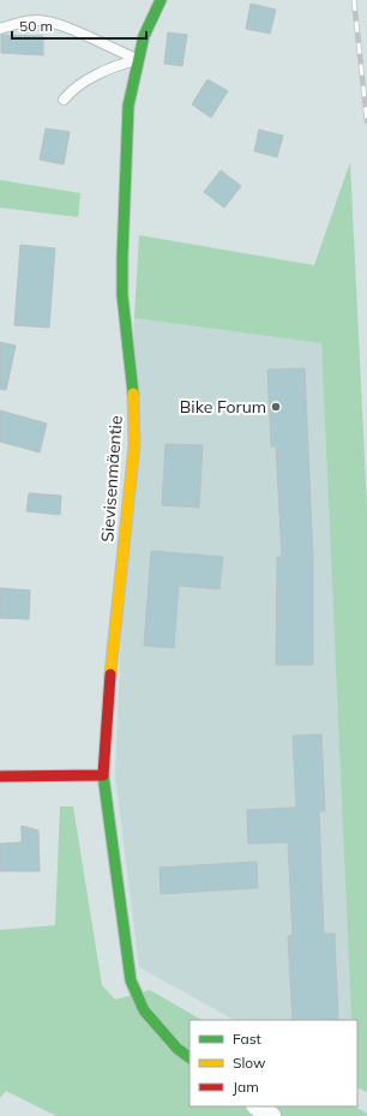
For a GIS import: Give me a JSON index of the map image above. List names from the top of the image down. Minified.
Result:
{"streets":{"street":["Sievisenmäentie"]},"places":["Bike Forum"],"legend":["Fast","Slow","Jam"],"scale_bar":"50 m"}
